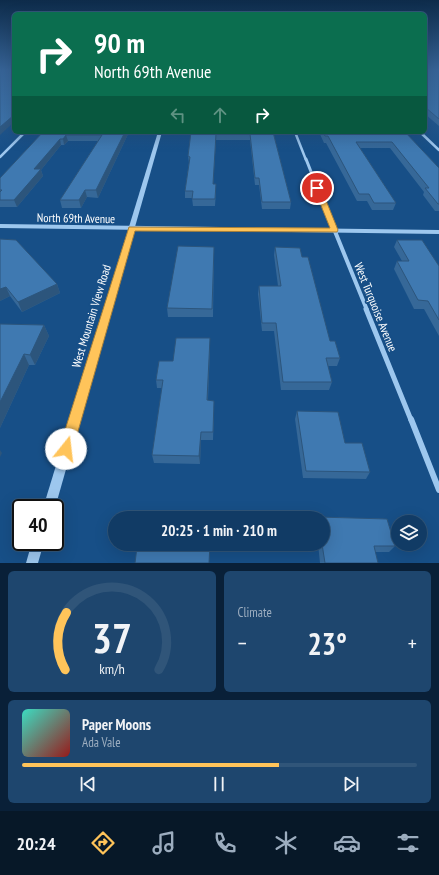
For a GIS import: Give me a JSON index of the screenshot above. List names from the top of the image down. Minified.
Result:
{"streets":{"street":["North 69th Avenue","West Turquoise Avenue","West Mountain View Road"]},"crossings":[["North 69th Avenue","West Turquoise Avenue"],["North 69th Avenue","West Mountain View Road"]],"page":{"turn":["90 m","North 69th Avenue"],"limit":"40","trip":"20:25 · 1 min · 210 m","tile":"Climate","heat":["−","23°","+"],"song":["Paper Moons","Ada Vale"],"tabs":"20:24","gauge":["37","km/h"]}}
